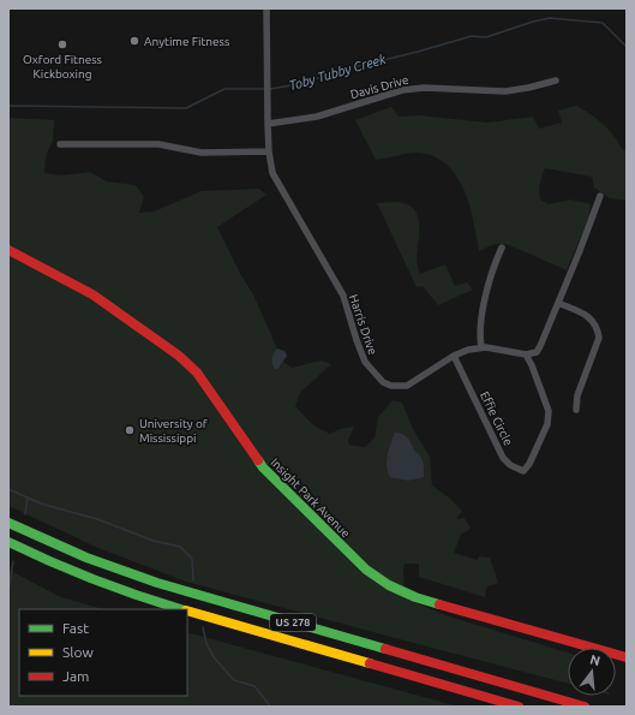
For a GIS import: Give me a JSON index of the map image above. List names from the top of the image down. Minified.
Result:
{"streets":{"main road":["Insight Park Avenue","US 278"],"street":["Davis Drive","Harris Drive","Effie Circle"]},"crossings":[["Davis Drive","Harris Drive"],["Harris Drive","Effie Circle"]],"water":["Toby Tubby Creek"],"places":["Anytime Fitness","Oxford Fitness Kickboxing","University of Mississippi"],"legend":["Fast","Slow","Jam"],"north":"top"}
